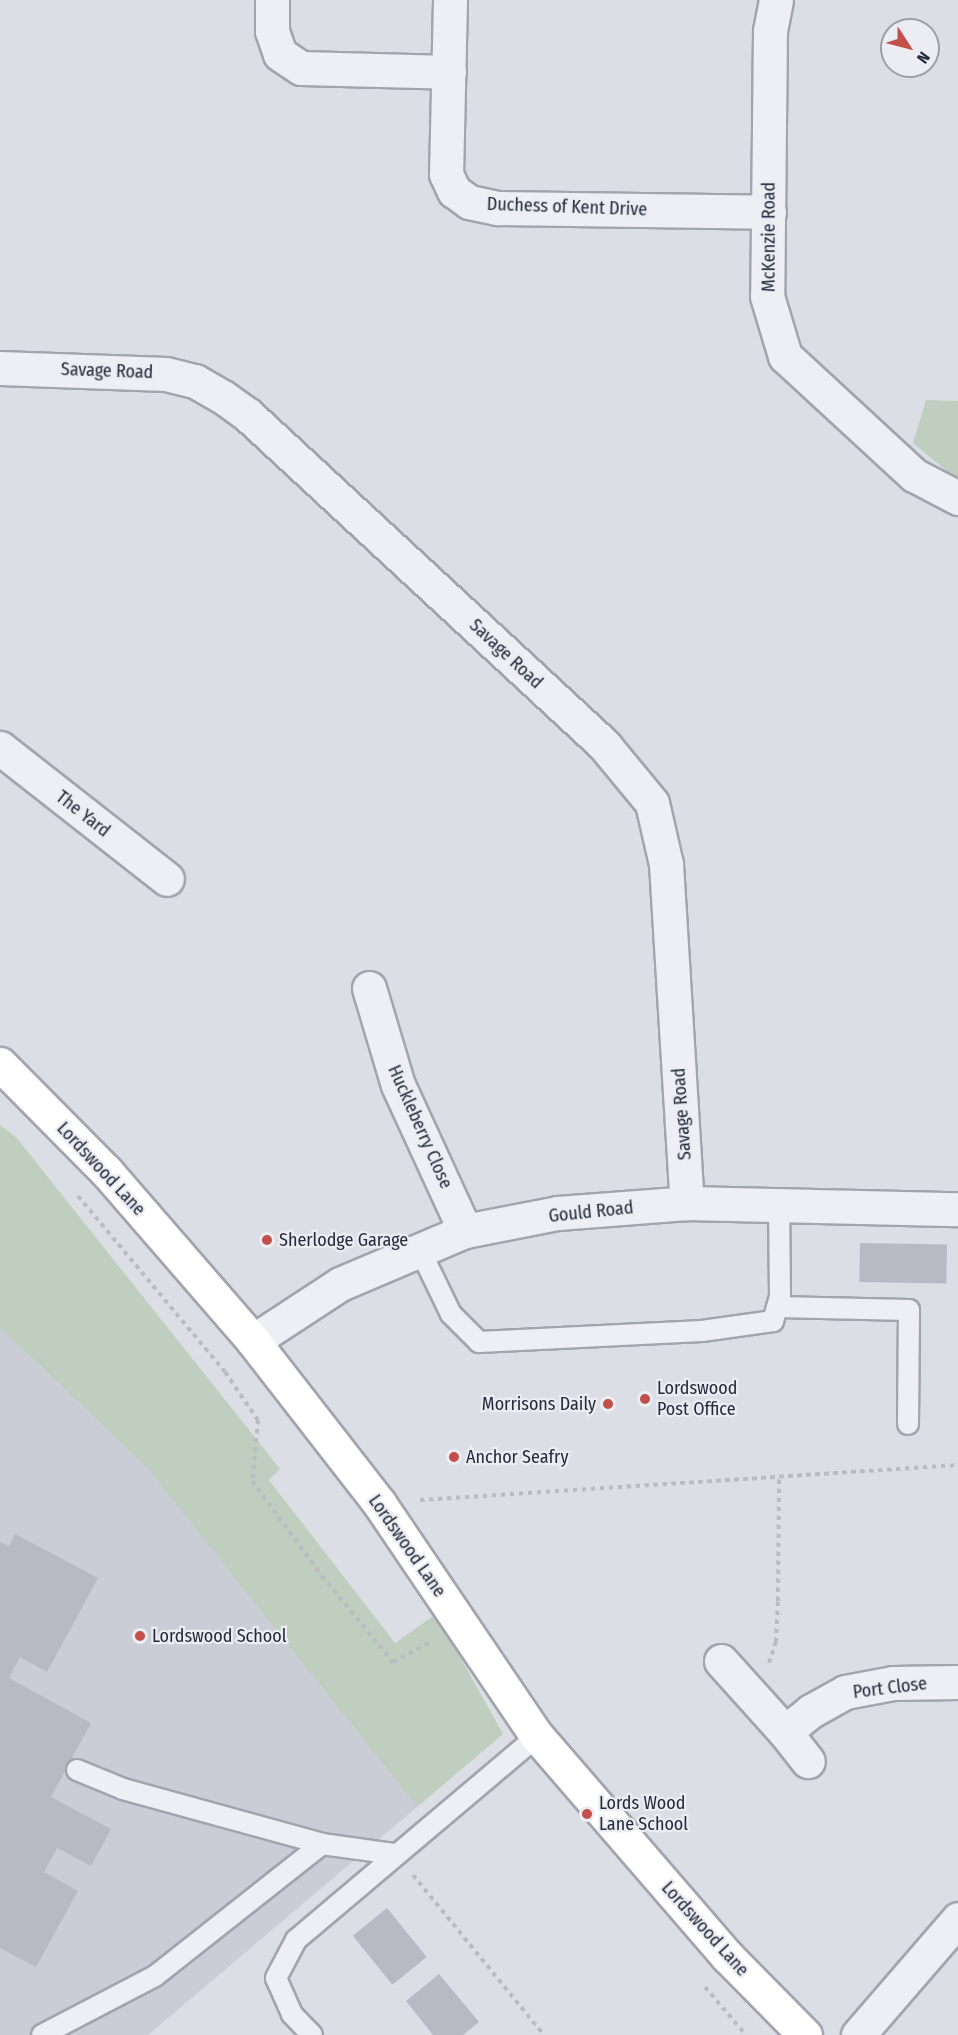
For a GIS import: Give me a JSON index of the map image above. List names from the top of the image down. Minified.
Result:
{"streets":{"street":["Duchess of Kent Drive","McKenzie Road","Savage Road","The Yard","Huckleberry Close","Lordswood Lane","Gould Road","Port Close"]},"crossings":[["Duchess of Kent Drive","McKenzie Road"],["Savage Road","Gould Road"],["Huckleberry Close","Gould Road"],["Lordswood Lane","Gould Road"]],"places":["Sherlodge Garage","Lordswood Post Office","Morrisons Daily","Anchor Seafry","Lordswood School","Lords Wood Lane School"],"north":"bottom right"}
